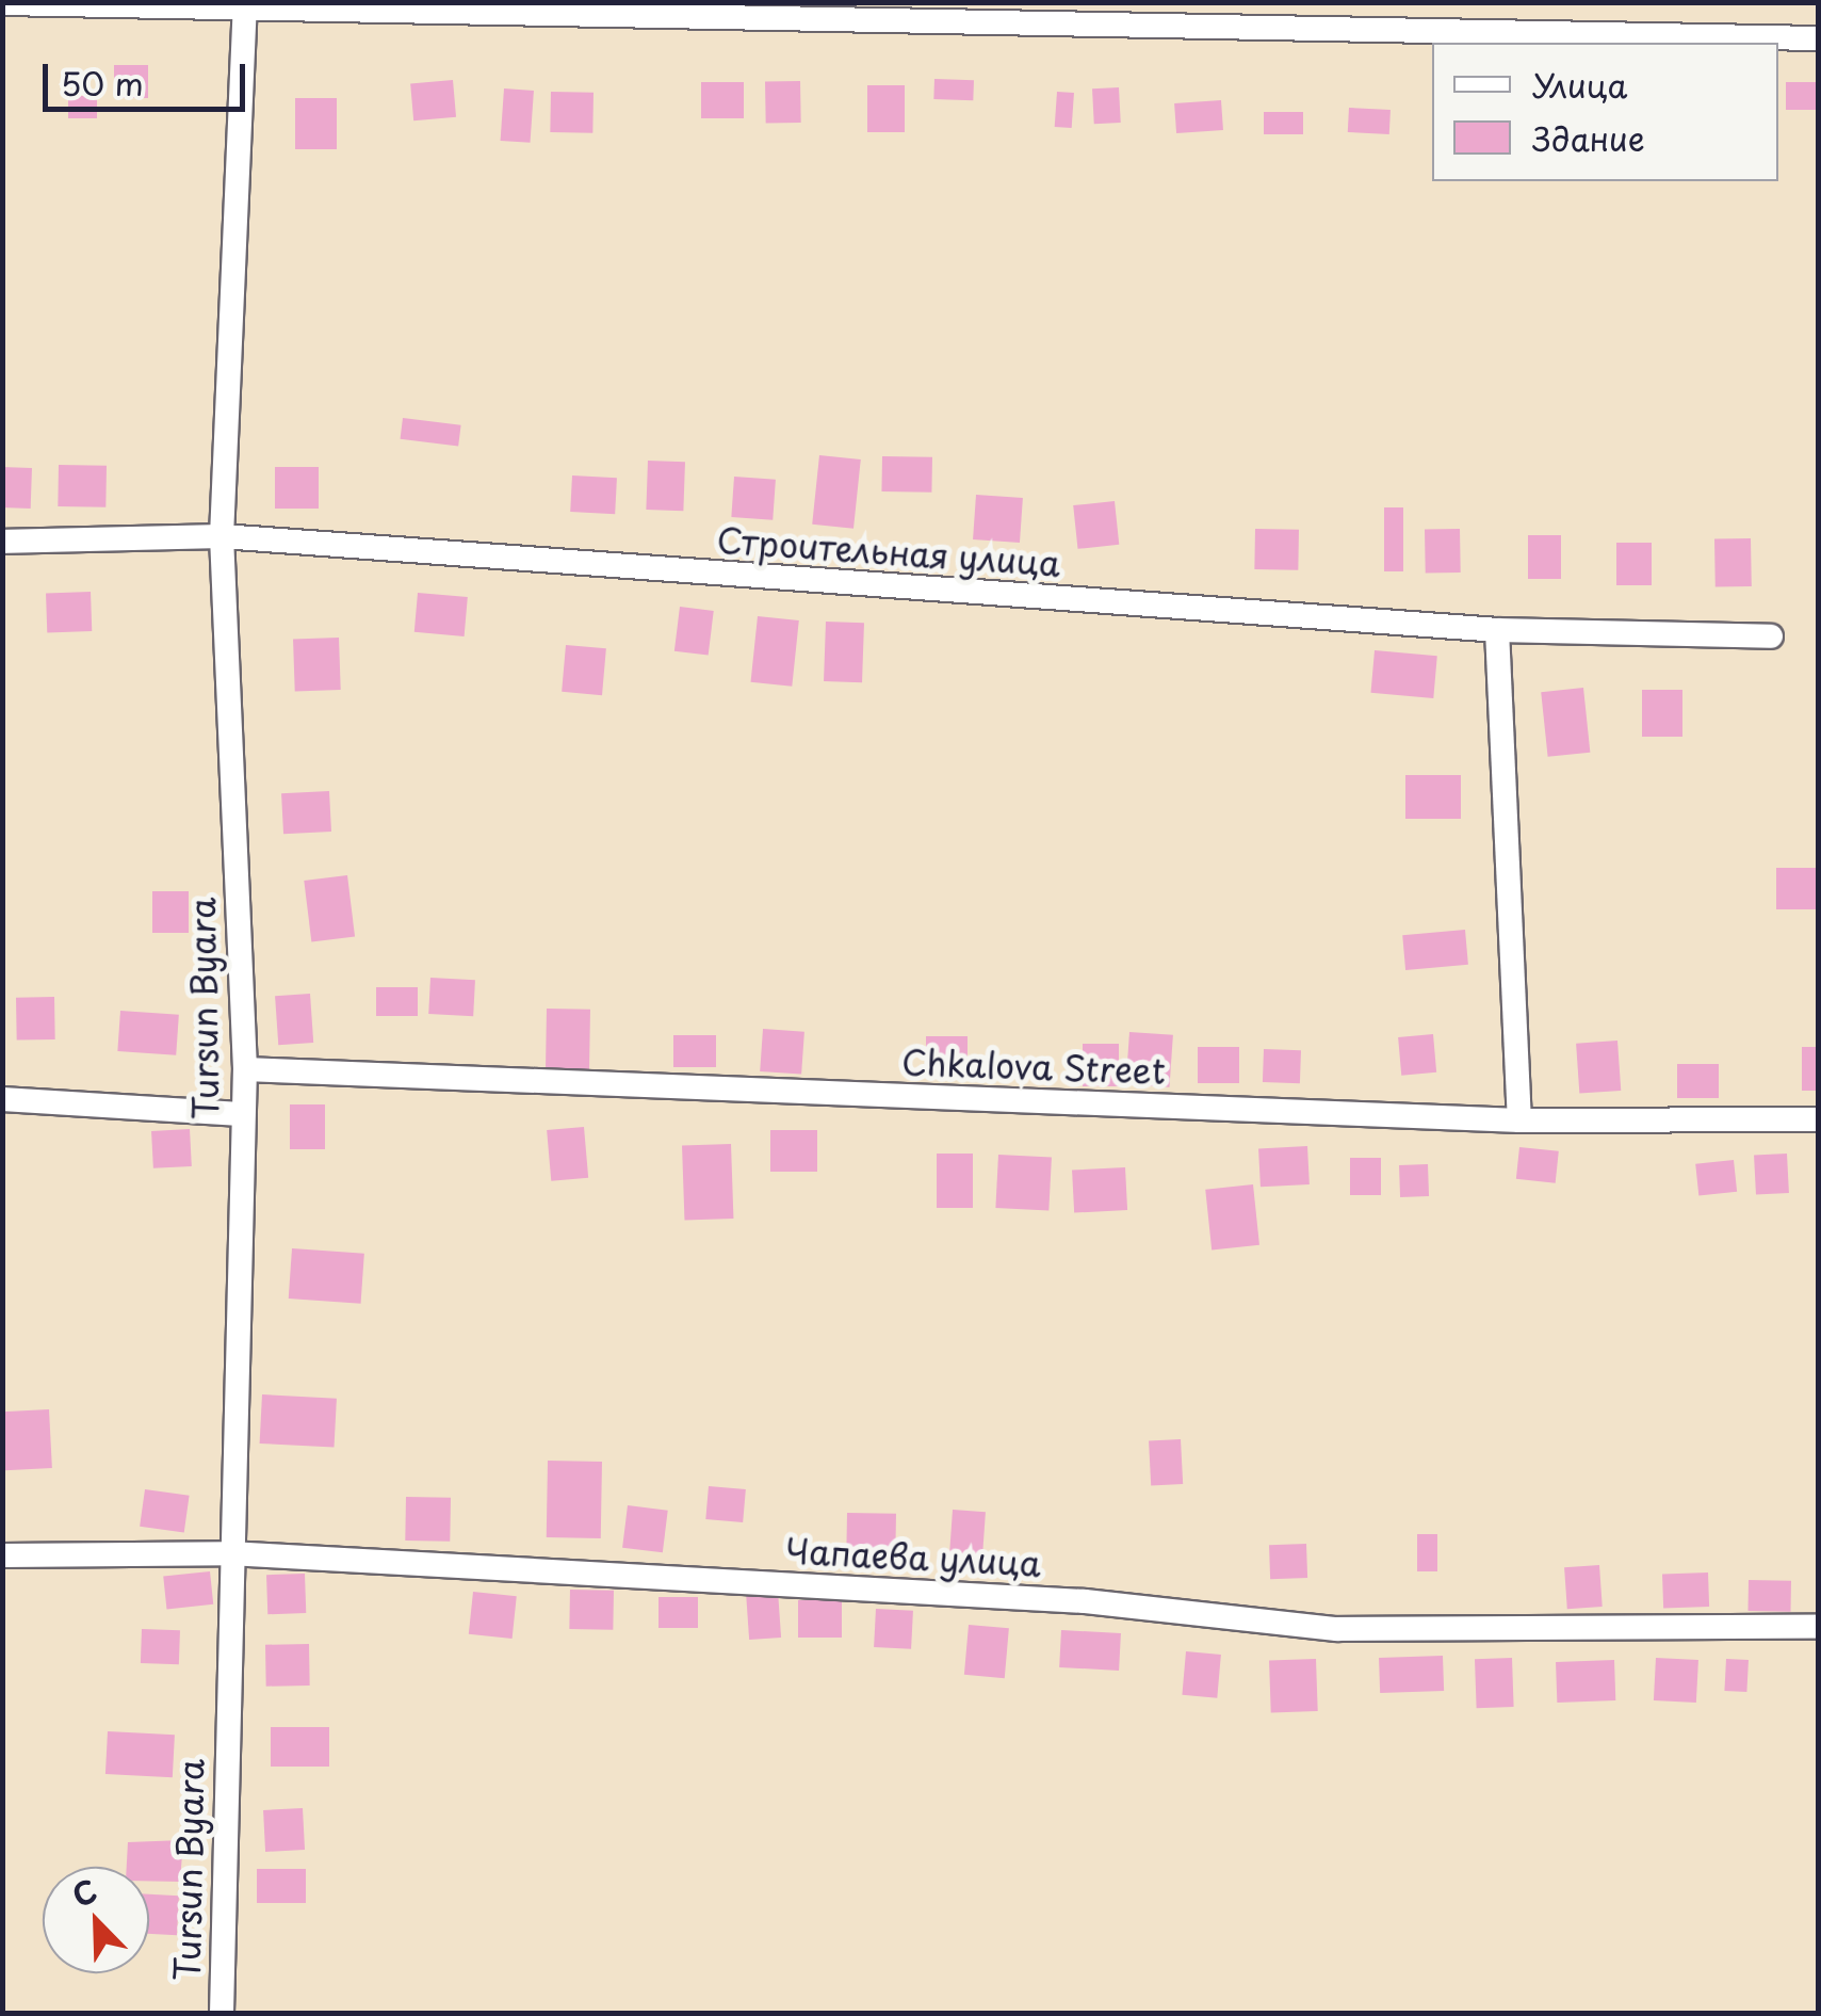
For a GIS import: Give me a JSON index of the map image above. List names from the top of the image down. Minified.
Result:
{"streets":{"street":["Строительная улица","Tursun Byara","Chkalova Street","Чапаева улица"]},"crossings":[["Строительная улица","Tursun Byara"],["Tursun Byara","Chkalova Street"],["Tursun Byara","Чапаева улица"]],"legend":["Улица","Здание"],"scale_bar":"50 m","north":"top left"}
